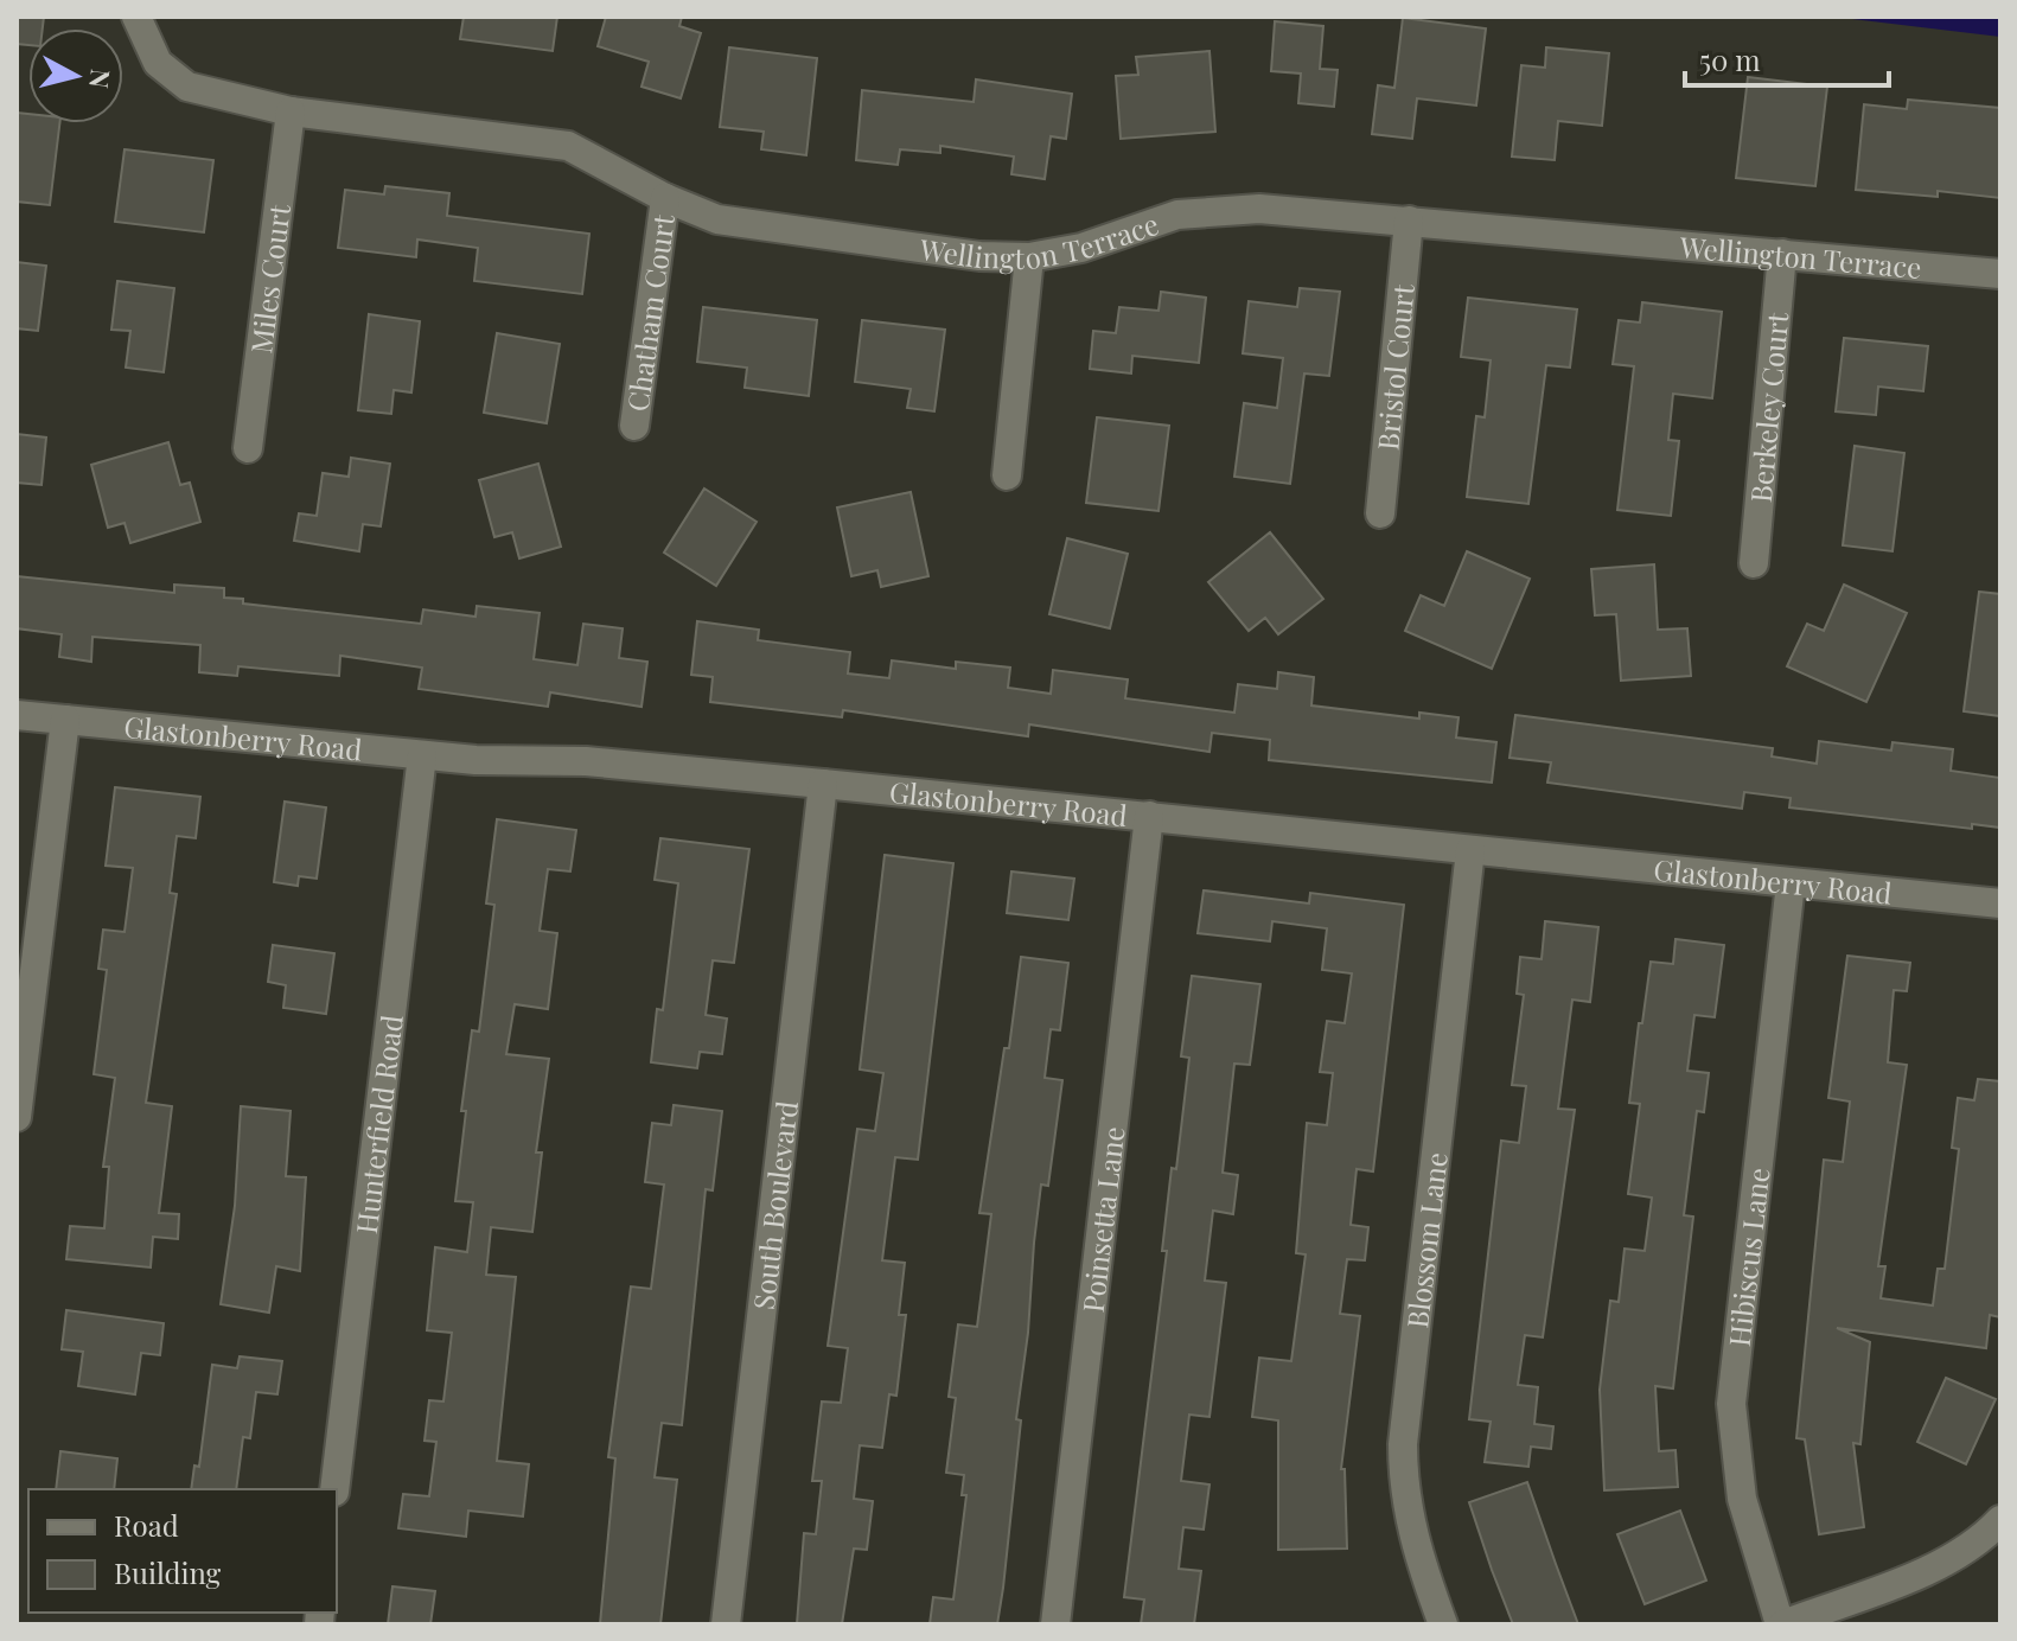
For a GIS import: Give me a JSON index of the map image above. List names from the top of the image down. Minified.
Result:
{"streets":{"street":["Wellington Terrace","Miles Court","Chatham Court","Bristol Court","Berkeley Court","Glastonberry Road","Hunterfield Road","South Boulevard","Poinsetta Lane","Blossom Lane","Hibiscus Lane"]},"crossings":[["Wellington Terrace","Miles Court"],["Wellington Terrace","Chatham Court"],["Wellington Terrace","Bristol Court"],["Wellington Terrace","Berkeley Court"],["Glastonberry Road","Hunterfield Road"],["Glastonberry Road","South Boulevard"],["Glastonberry Road","Poinsetta Lane"],["Glastonberry Road","Blossom Lane"],["Glastonberry Road","Hibiscus Lane"]],"legend":["Road","Building"],"scale_bar":"50 m","north":"right"}
